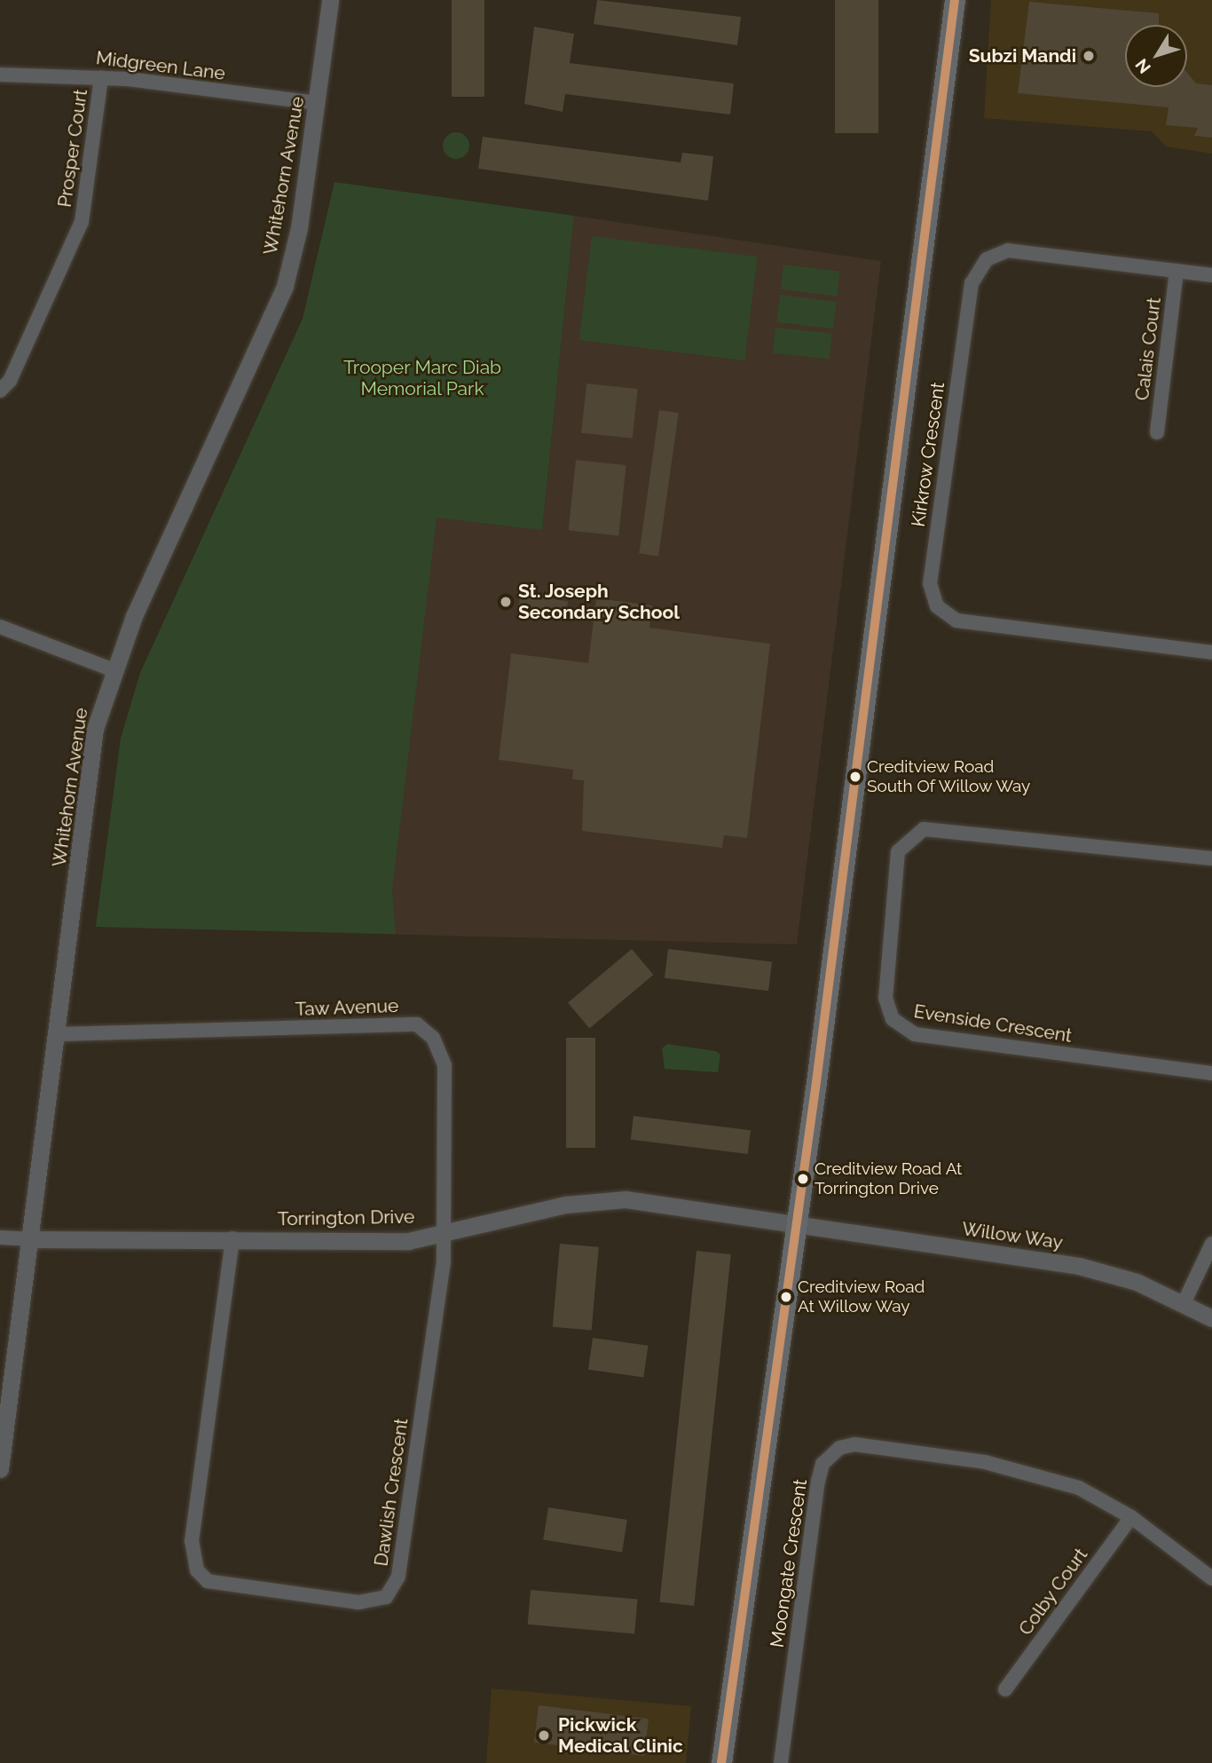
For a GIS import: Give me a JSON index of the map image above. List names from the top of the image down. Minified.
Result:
{"streets":{"street":["Midgreen Lane","Prosper Court","Whitehorn Avenue","Calais Court","Kirkrow Crescent","Taw Avenue","Evenside Crescent","Torrington Drive","Willow Way","Dawlish Crescent","Moongate Crescent","Colby Court"]},"crossings":[["Midgreen Lane","Prosper Court"],["Midgreen Lane","Whitehorn Avenue"],["Whitehorn Avenue","Taw Avenue"],["Whitehorn Avenue","Torrington Drive"],["Calais Court","Kirkrow Crescent"],["Taw Avenue","Torrington Drive"],["Taw Avenue","Dawlish Crescent"],["Torrington Drive","Willow Way"],["Torrington Drive","Dawlish Crescent"],["Moongate Crescent","Colby Court"]],"parks":["Trooper Marc Diab Memorial Park"],"places":["Subzi Mandi","St. Joseph Secondary School","Creditview Road South Of Willow Way","Creditview Road At Torrington Drive","Creditview Road At Willow Way","Pickwick Medical Clinic"],"north":"bottom left"}
